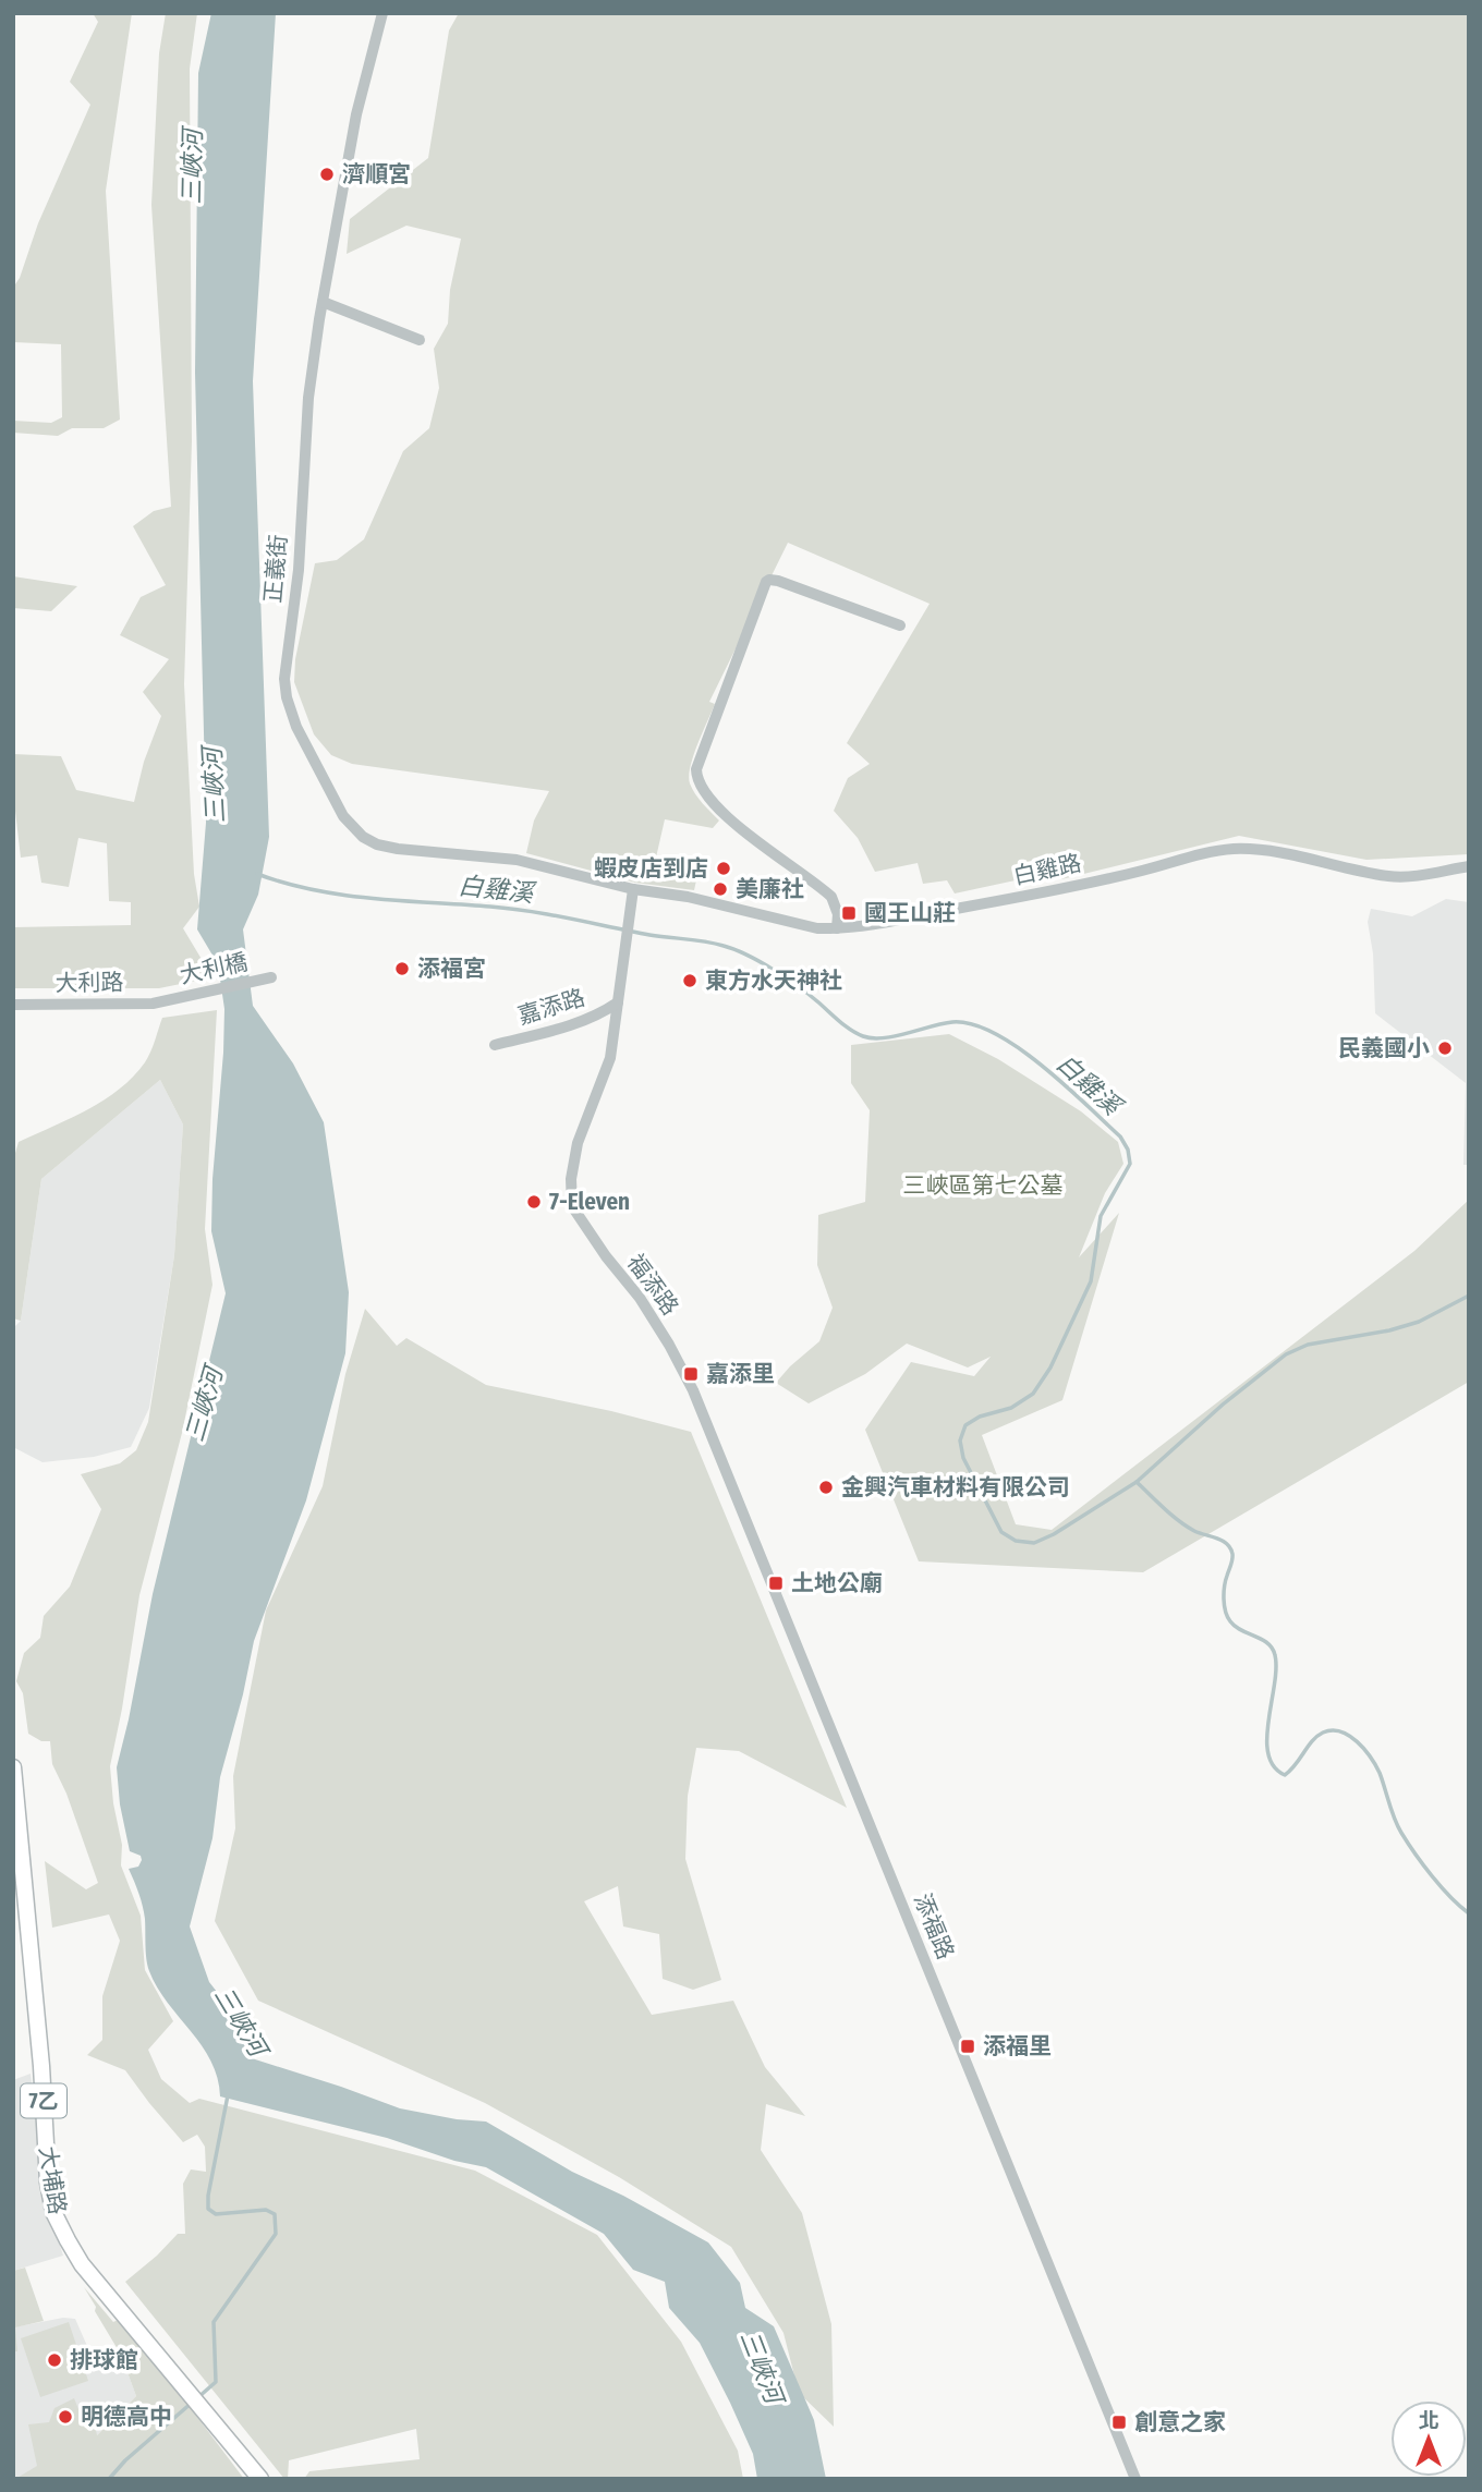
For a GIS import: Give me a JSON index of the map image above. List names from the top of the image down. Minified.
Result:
{"streets":{"main road":["7乙","大埔路"],"street":["正義街","白雞路","大利橋","大利路","嘉添路","福添路","添福路"]},"crossings":[["正義街","白雞路"],["大利橋","大利路"],["嘉添路","福添路"],["福添路","添福路"]],"water":["三峽河","白雞溪"],"parks":["三峽區第七公墓"],"places":{"other":["濟順宮","蝦皮店到店","美廉社","添福宮","東方水天神社","民義國小","7-Eleven","金興汽車材料有限公司","排球館","明德高中"],"transit":["國王山莊","嘉添里","土地公廟","添福里","創意之家"]},"north":"top"}
